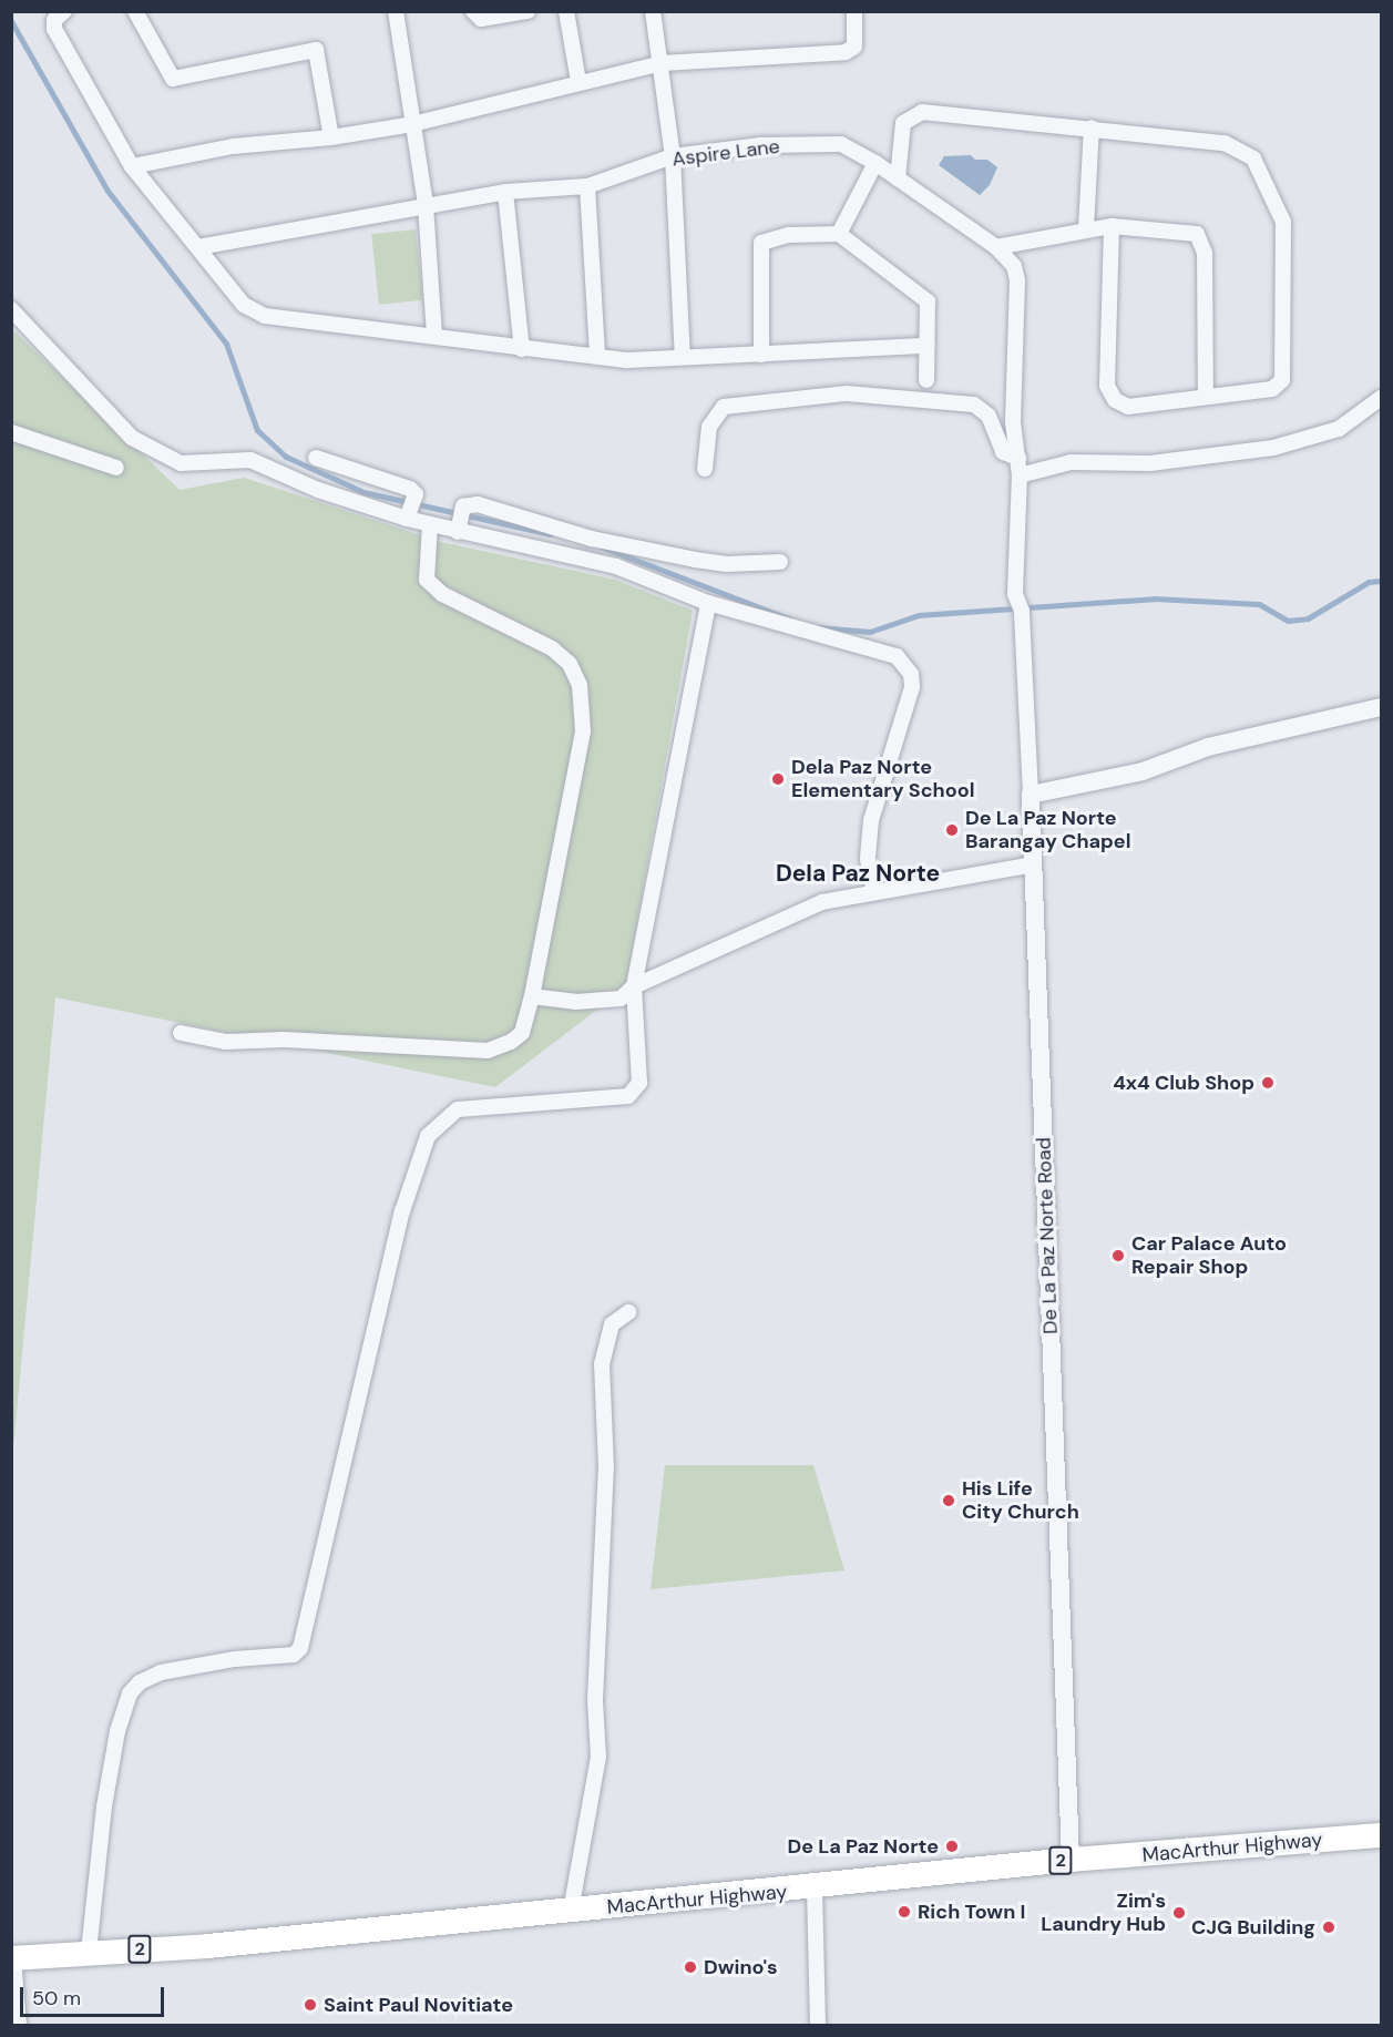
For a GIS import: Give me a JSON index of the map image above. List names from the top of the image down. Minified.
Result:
{"streets":{"highway":["MacArthur Highway","2"],"street":["Aspire Lane","De La Paz Norte Road"]},"crossings":[["Aspire Lane","De La Paz Norte Road"],["De La Paz Norte Road","MacArthur Highway"]],"districts":["Dela Paz Norte"],"places":["Dela Paz Norte Elementary School","De La Paz Norte Barangay Chapel","4x4 Club Shop","Car Palace Auto Repair Shop","His Life City Church","De La Paz Norte","Rich Town I","Zim's Laundry Hub","CJG Building","Dwino's","Saint Paul Novitiate"],"scale_bar":"50 m"}
